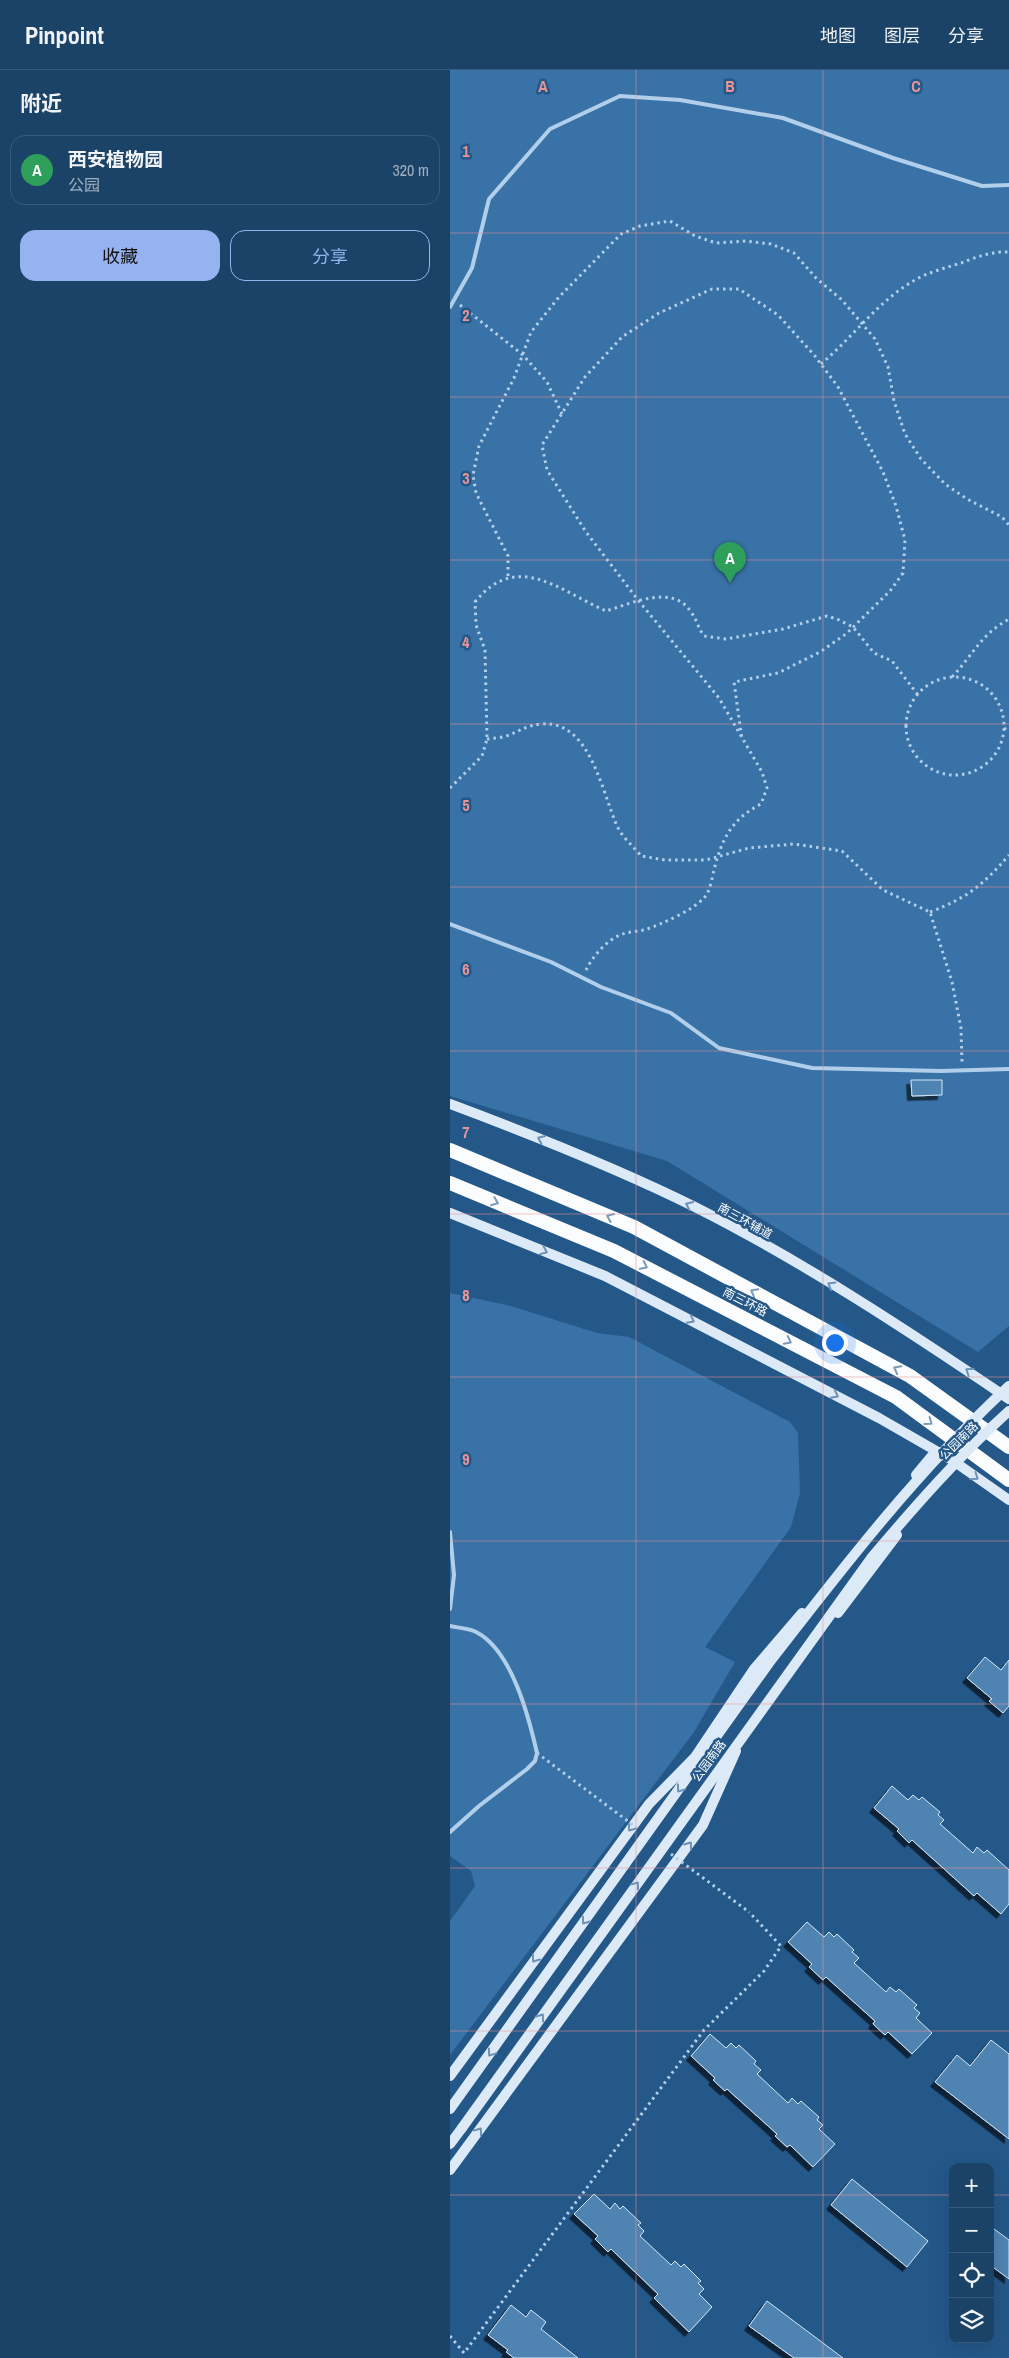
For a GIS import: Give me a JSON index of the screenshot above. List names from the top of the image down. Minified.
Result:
{"streets":{"highway":["南三环路"],"main road":["南三环辅道","公园南路"]},"one_way":["南三环辅道"],"page":{"header":"Pinpoint","nav":["地图","图层","分享"],"heading":"附近","list":[{"mark":"A","name":"西安植物园","note":"公园","value":"320 m"}],"buttons":["收藏","分享"],"pins":"A","map_buttons":["+","−"]},"grid":{"columns":["A","B","C"],"rows":["1","2","3","4","5","6","7","8","9"]}}
